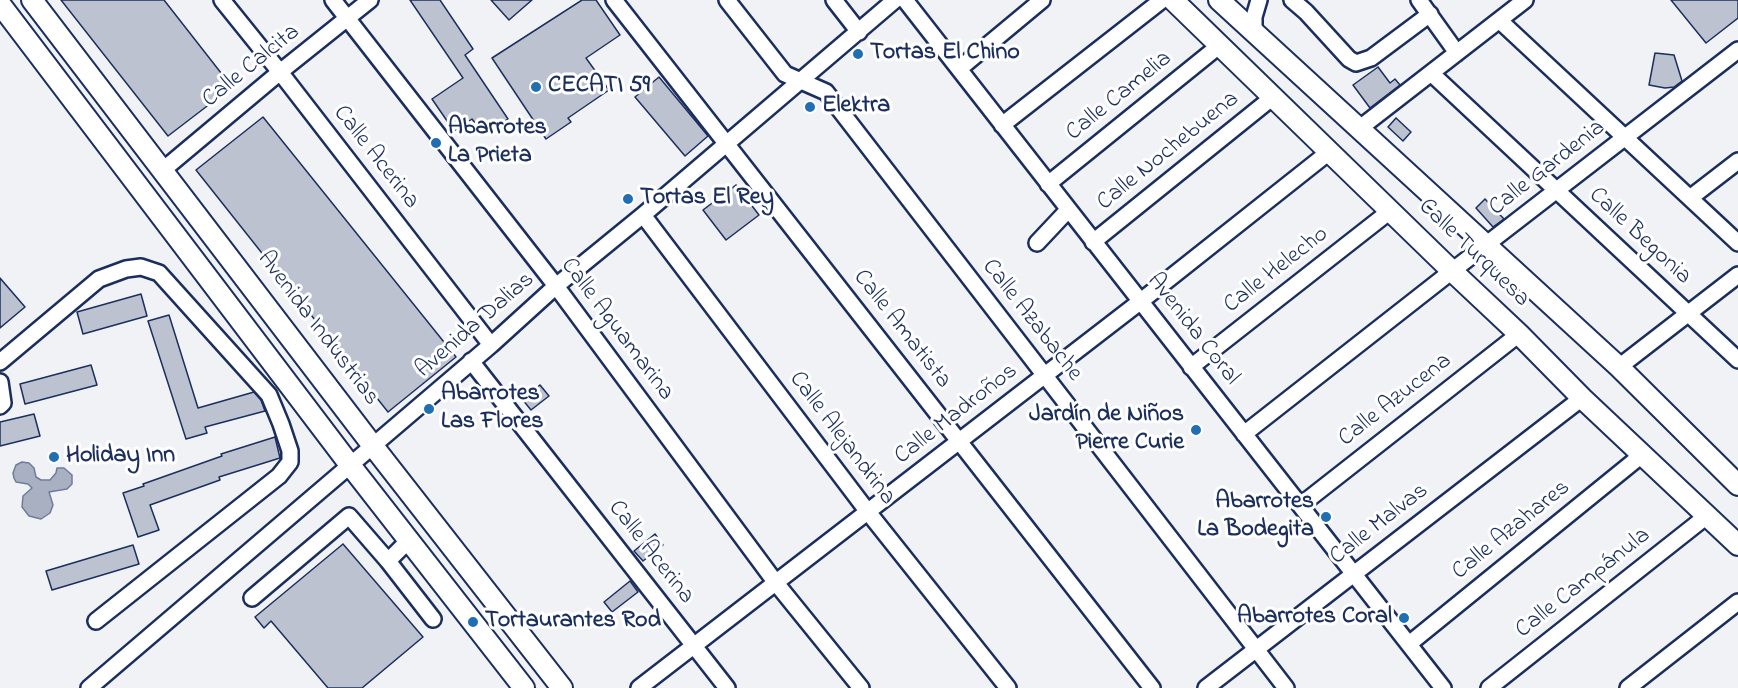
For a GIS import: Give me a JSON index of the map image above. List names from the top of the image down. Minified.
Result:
{"streets":{"main road":["Calle Turquesa","Avenida Industrias"],"street":["Calle Calcita","Calle Camelia","Calle Nochebuena","Calle Acerina","Calle Gardenia","Calle Begonia","Calle Helecho","Calle Azabache","Avenida Dalias","Calle Aguamarina","Calle Amatista","Avenida Coral","Calle Azucena","Calle Madroños","Calle Alejandrina","Calle Malvas","Calle Azahares","Calle Campánula"]},"crossings":[["Calle Calcita","Calle Acerina"],["Calle Calcita","Avenida Industrias"],["Calle Calcita","Calle Aguamarina"],["Calle Camelia","Calle Turquesa"],["Calle Camelia","Avenida Coral"],["Calle Nochebuena","Calle Turquesa"],["Calle Nochebuena","Avenida Coral"],["Calle Acerina","Avenida Dalias"],["Calle Acerina","Calle Madroños"],["Calle Gardenia","Calle Begonia"],["Calle Gardenia","Calle Turquesa"],["Calle Gardenia","Avenida Coral"],["Calle Turquesa","Calle Helecho"],["Calle Turquesa","Calle Azucena"],["Calle Turquesa","Calle Madroños"],["Calle Turquesa","Calle Malvas"],["Calle Turquesa","Calle Azahares"],["Calle Turquesa","Calle Campánula"],["Calle Helecho","Avenida Coral"],["Calle Azabache","Avenida Dalias"],["Calle Azabache","Calle Madroños"],["Calle Azabache","Calle Malvas"],["Avenida Dalias","Avenida Industrias"],["Avenida Dalias","Calle Aguamarina"],["Avenida Dalias","Calle Amatista"],["Avenida Dalias","Calle Alejandrina"],["Calle Aguamarina","Calle Madroños"],["Calle Amatista","Calle Madroños"],["Avenida Coral","Calle Azucena"],["Avenida Coral","Calle Madroños"],["Avenida Coral","Calle Malvas"],["Avenida Coral","Calle Azahares"],["Calle Madroños","Calle Alejandrina"]],"places":["Tortas El Chino","CECATI 59","Elektra","Abarrotes La Prieta","Tortas El Rey","Abarrotes Las Flores","Jardín de Niños Pierre Curie","Holiday Inn","Abarrotes La Bodegita","Abarrotes Coral","Tortaurantes Rod"]}
